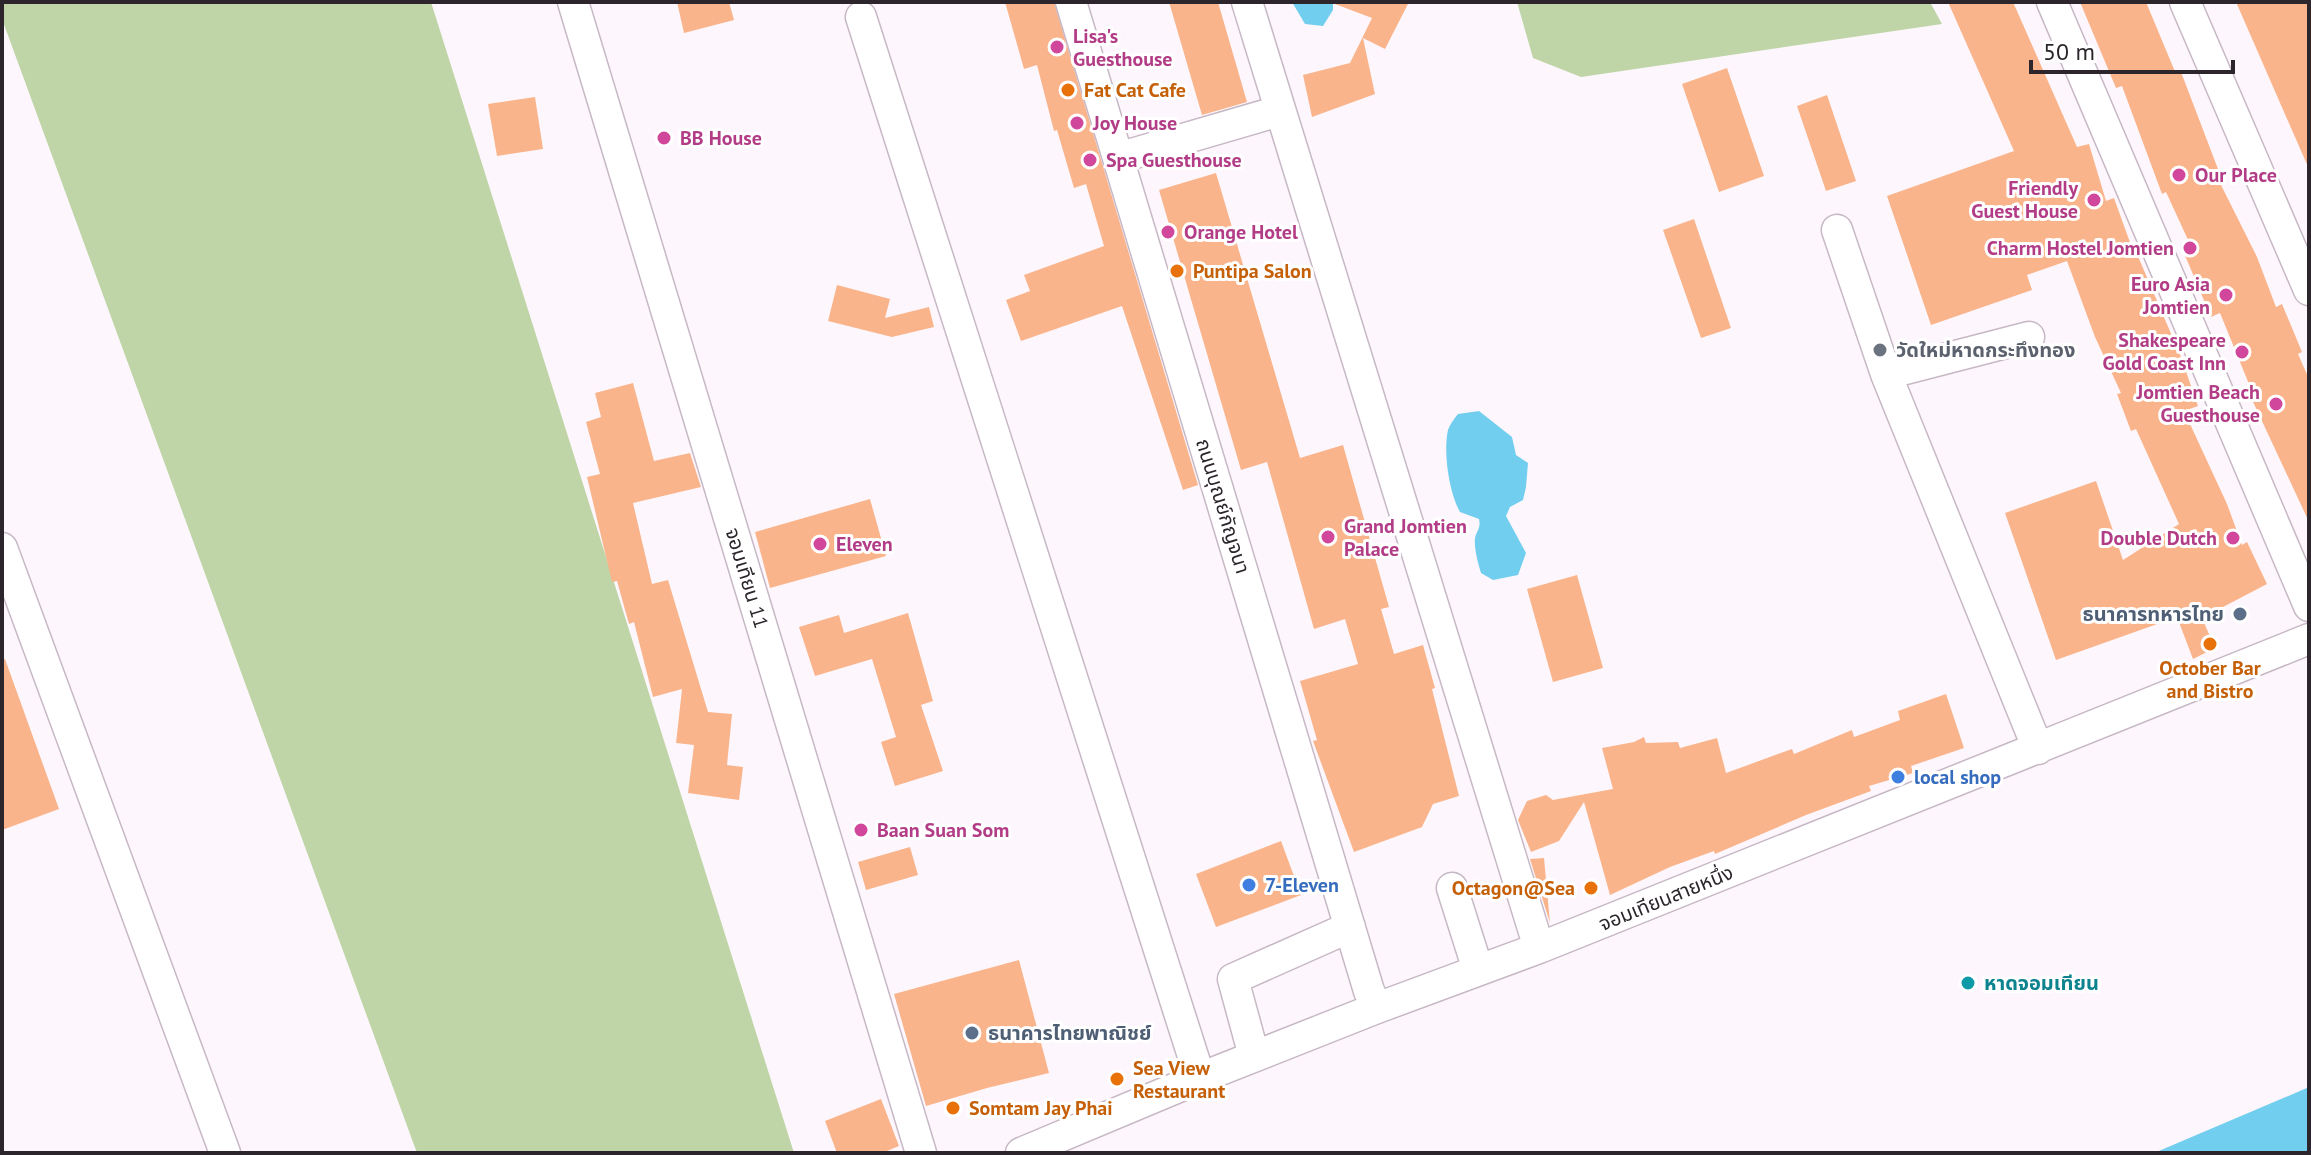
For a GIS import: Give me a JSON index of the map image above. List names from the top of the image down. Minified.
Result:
{"streets":{"street":["ถนนบุณย์กัญจนา","จอมเทียน 11","จอมเทียนสายหนึ่ง"]},"crossings":[["ถนนบุณย์กัญจนา","จอมเทียนสายหนึ่ง"]],"places":["Lisa's Guesthouse","Fat Cat Cafe","Joy House","BB House","Spa Guesthouse","Our Place","Friendly Guest House","Orange Hotel","Charm Hostel Jomtien","Puntipa Salon","Euro Asia Jomtien","วัดใหม่หาดกระทึงทอง","Shakespeare Gold Coast Inn","Jomtien Beach Guesthouse","Grand Jomtien Palace","Double Dutch","Eleven","ธนาคารทหารไทย","October Bar and Bistro","local shop","Baan Suan Som","7-Eleven","Octagon@Sea","หาดจอมเทียน","ธนาคารไทยพาณิชย์","Sea View Restaurant","Somtam Jay Phai"],"scale_bar":"50 m"}
